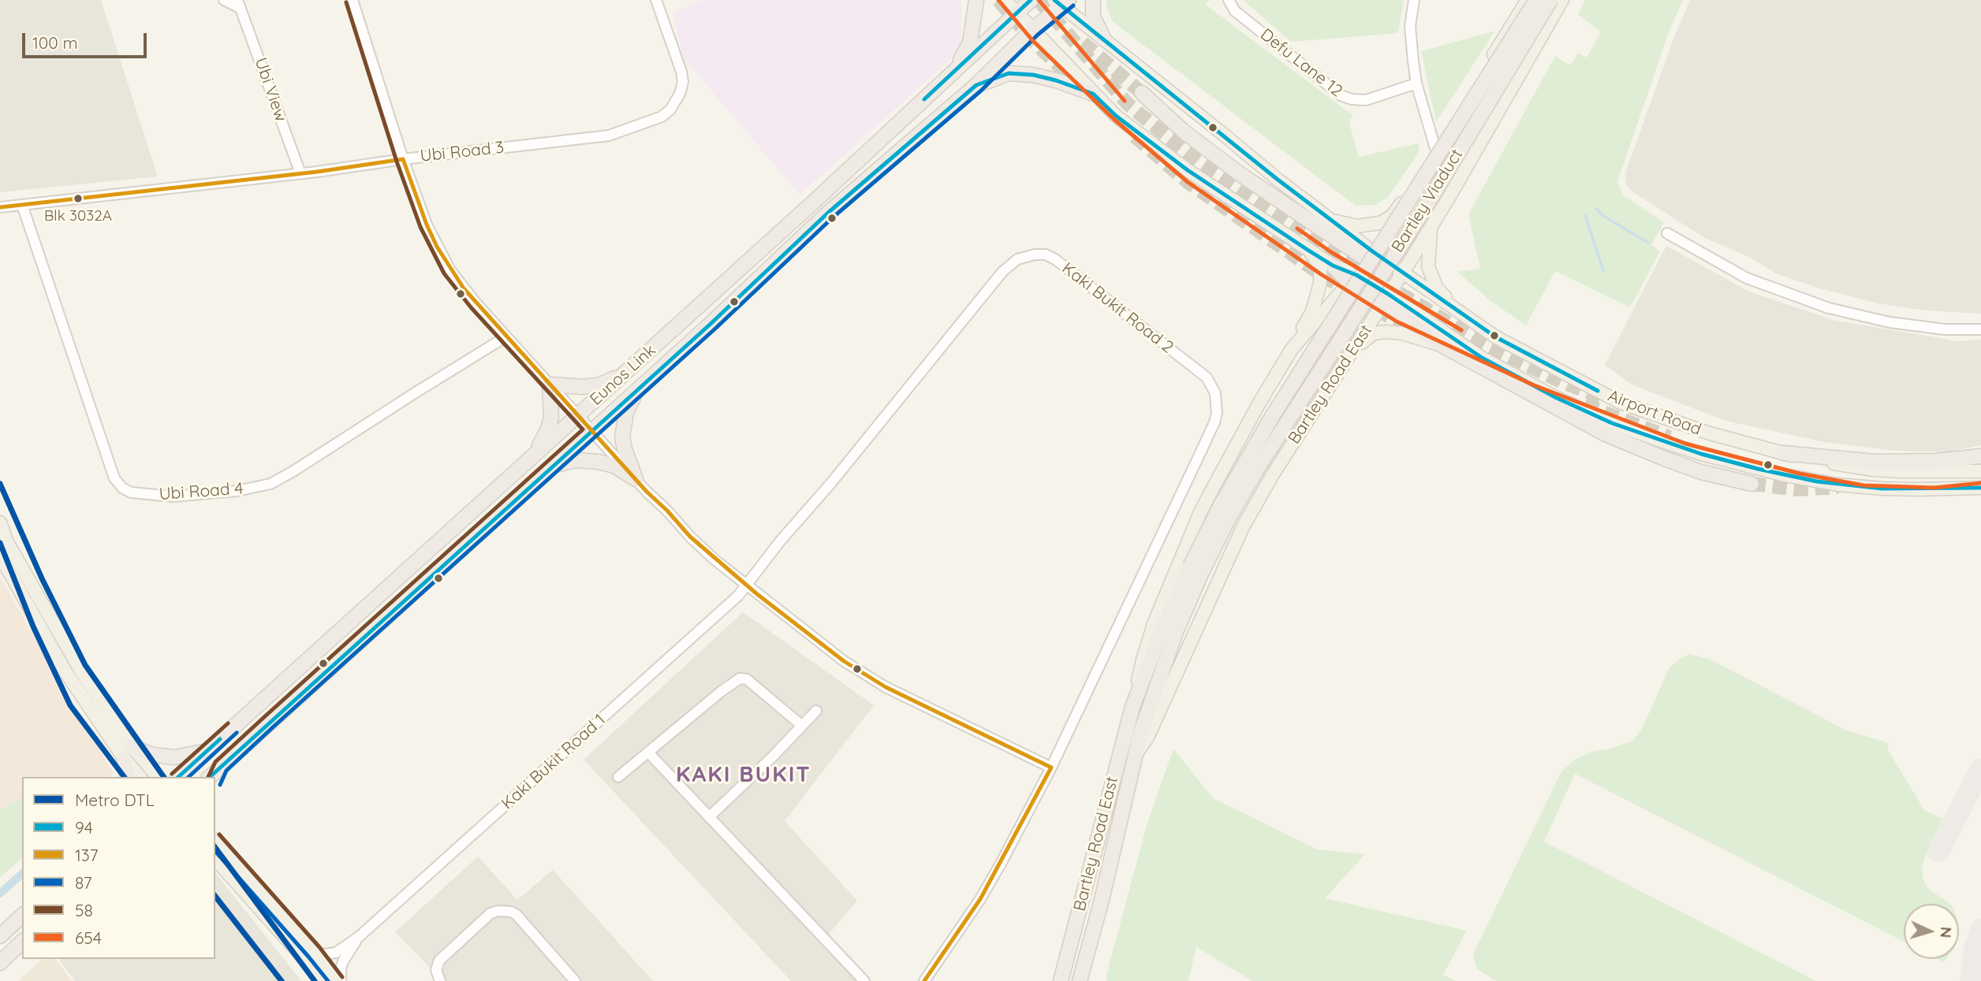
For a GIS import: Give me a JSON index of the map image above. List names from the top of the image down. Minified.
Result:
{"streets":{"highway":["Bartley Viaduct","Eunos Link","Bartley Road East"],"main road":["Airport Road"],"street":["Defu Lane 12","Ubi View","Ubi Road 3","Kaki Bukit Road 2","Ubi Road 4","Kaki Bukit Road 1"]},"crossings":[["Ubi View","Ubi Road 3"],["Ubi Road 3","Ubi Road 4"],["Bartley Viaduct","Bartley Road East"],["Kaki Bukit Road 2","Kaki Bukit Road 1"],["Eunos Link","Airport Road"],["Bartley Road East","Airport Road"]],"districts":["KAKI BUKIT"],"places":["Blk 3032A"],"lines":["transit line 94","transit line 654","transit line 58","transit line 87","transit line 137","metro line DTL"],"legend":["Metro DTL","94","137","87","58","654"],"scale_bar":"100 m","north":"right"}
